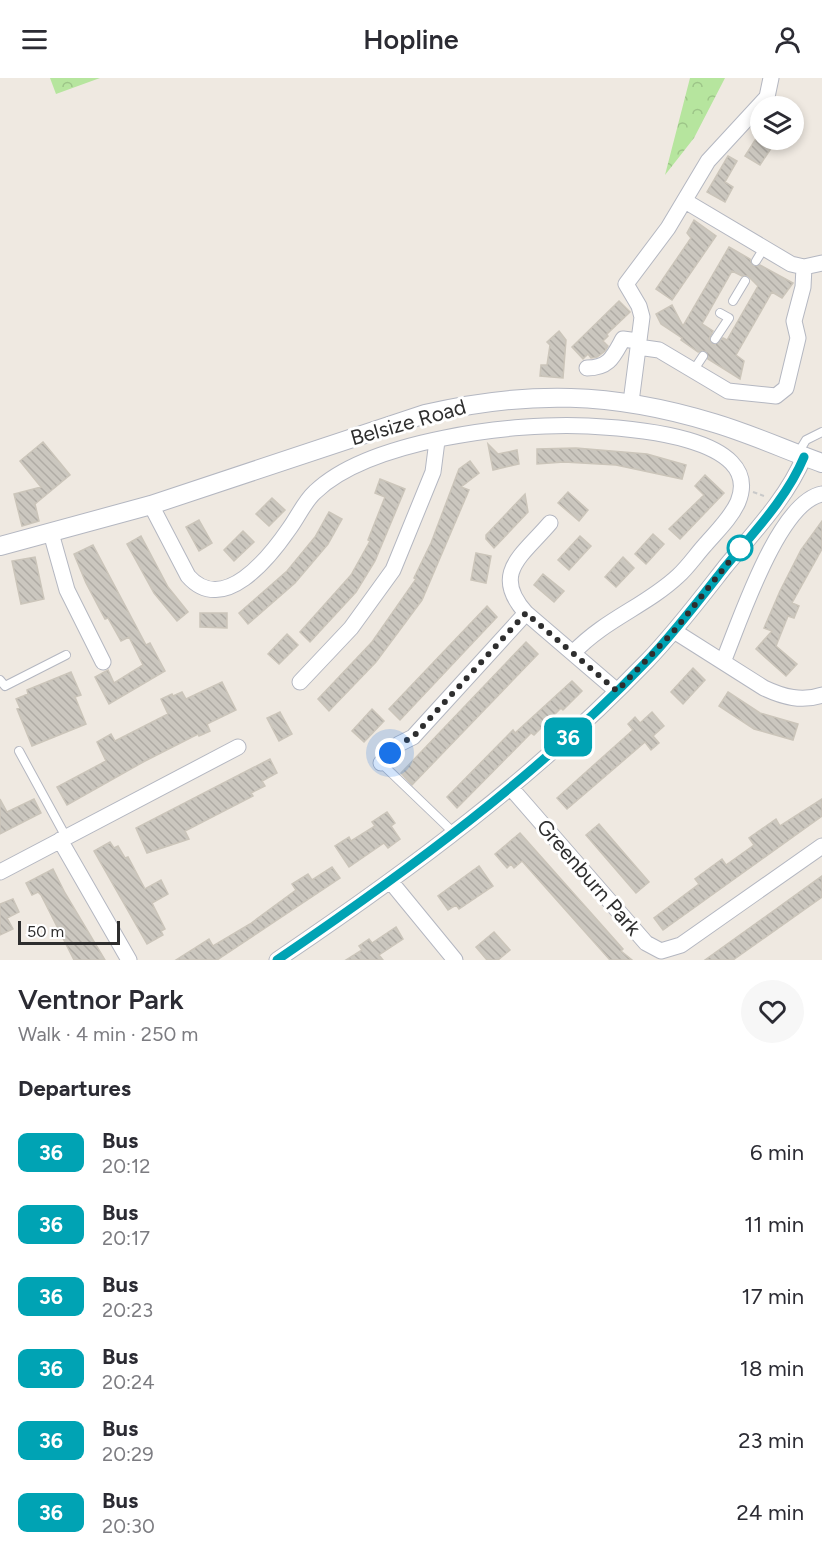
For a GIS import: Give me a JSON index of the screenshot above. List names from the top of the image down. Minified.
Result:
{"streets":{"street":["Belsize Road","Greenburn Park"]},"lines":["bus line 36"],"scale_bar":"50 m","page":{"header":"Hopline","on_map":"36","scale":"50 m","heading":[["Ventnor Park","Walk · 4 min · 250 m"],"Departures"],"list":[{"mark":"36","name":"Bus","note":"20:12","value":"6 min"},{"mark":"36","name":"Bus","note":"20:17","value":"11 min"},{"mark":"36","name":"Bus","note":"20:23","value":"17 min"},{"mark":"36","name":"Bus","note":"20:24","value":"18 min"},{"mark":"36","name":"Bus","note":"20:29","value":"23 min"},{"mark":"36","name":"Bus","note":"20:30","value":"24 min"}]}}
